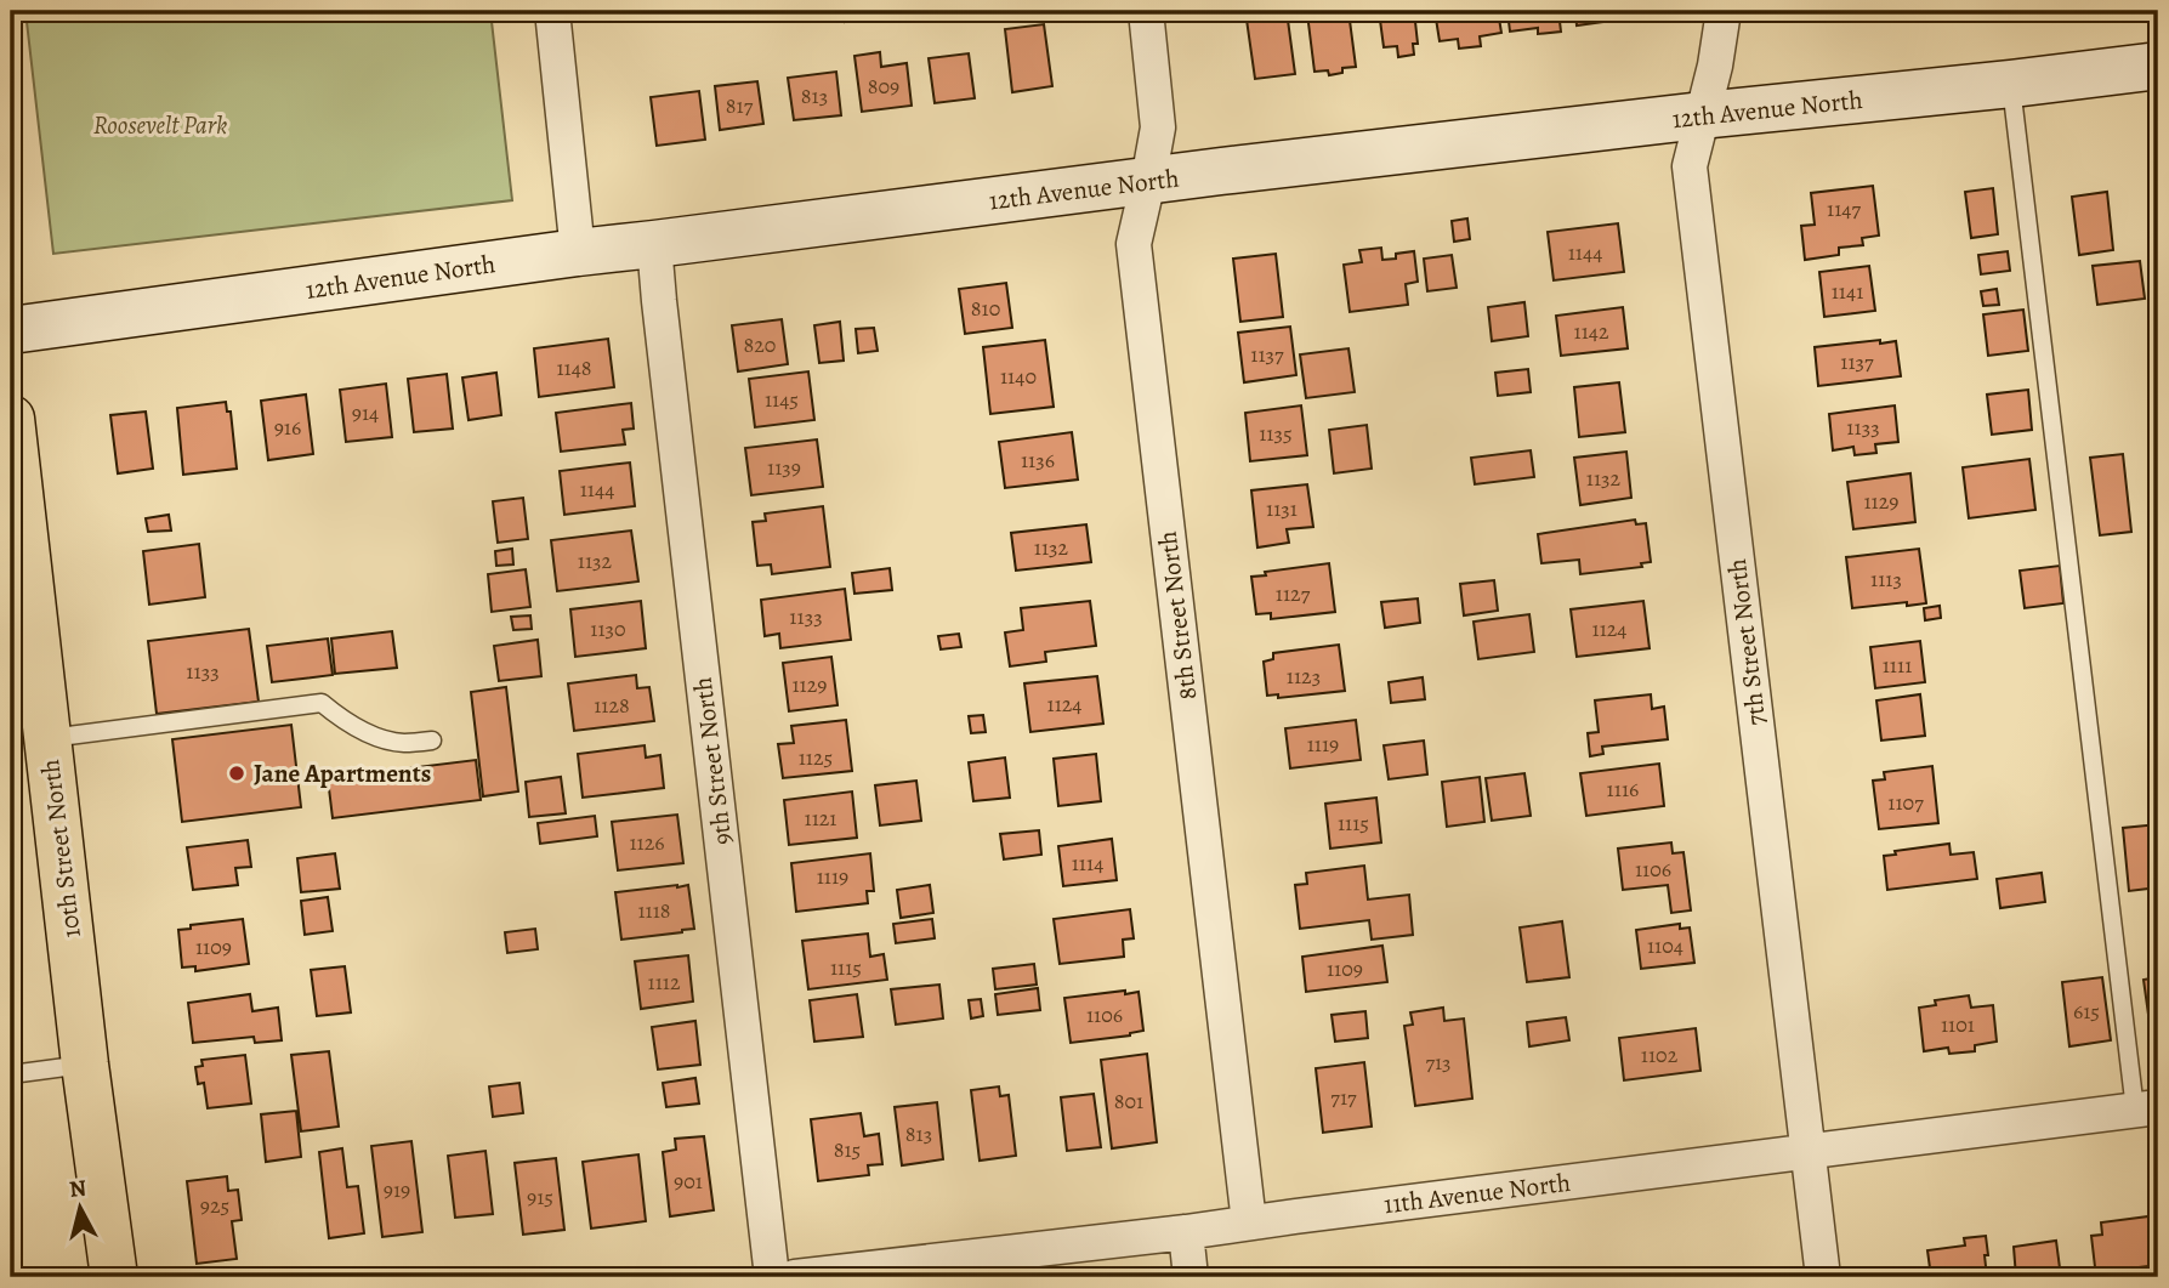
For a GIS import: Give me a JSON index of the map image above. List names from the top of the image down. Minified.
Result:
{"streets":{"main road":["12th Avenue North","10th Street North"],"street":["8th Street North","7th Street North","9th Street North","11th Avenue North"]},"crossings":[["12th Avenue North","8th Street North"],["12th Avenue North","7th Street North"],["12th Avenue North","9th Street North"],["8th Street North","11th Avenue North"],["7th Street North","11th Avenue North"]],"parks":["Roosevelt Park"],"places":["Jane Apartments"],"house_numbers":["809","813","817","1147","1144","1141","810","1142","820","1137","1137","1148","1140","1145","914","916","1133","1135","1136","1139","1132","1144","1129","1131","1132","1132","1113","1127","1133","1130","1124","1111","1133","1123","1129","1124","1128","1119","1125","1116","1107","1121","1115","1126","1114","1106","1119","1118","1104","1109","1115","1109","1112","615","1106","1101","1102","713","717","801","813","815","901","919","915","925"],"north":"top"}
